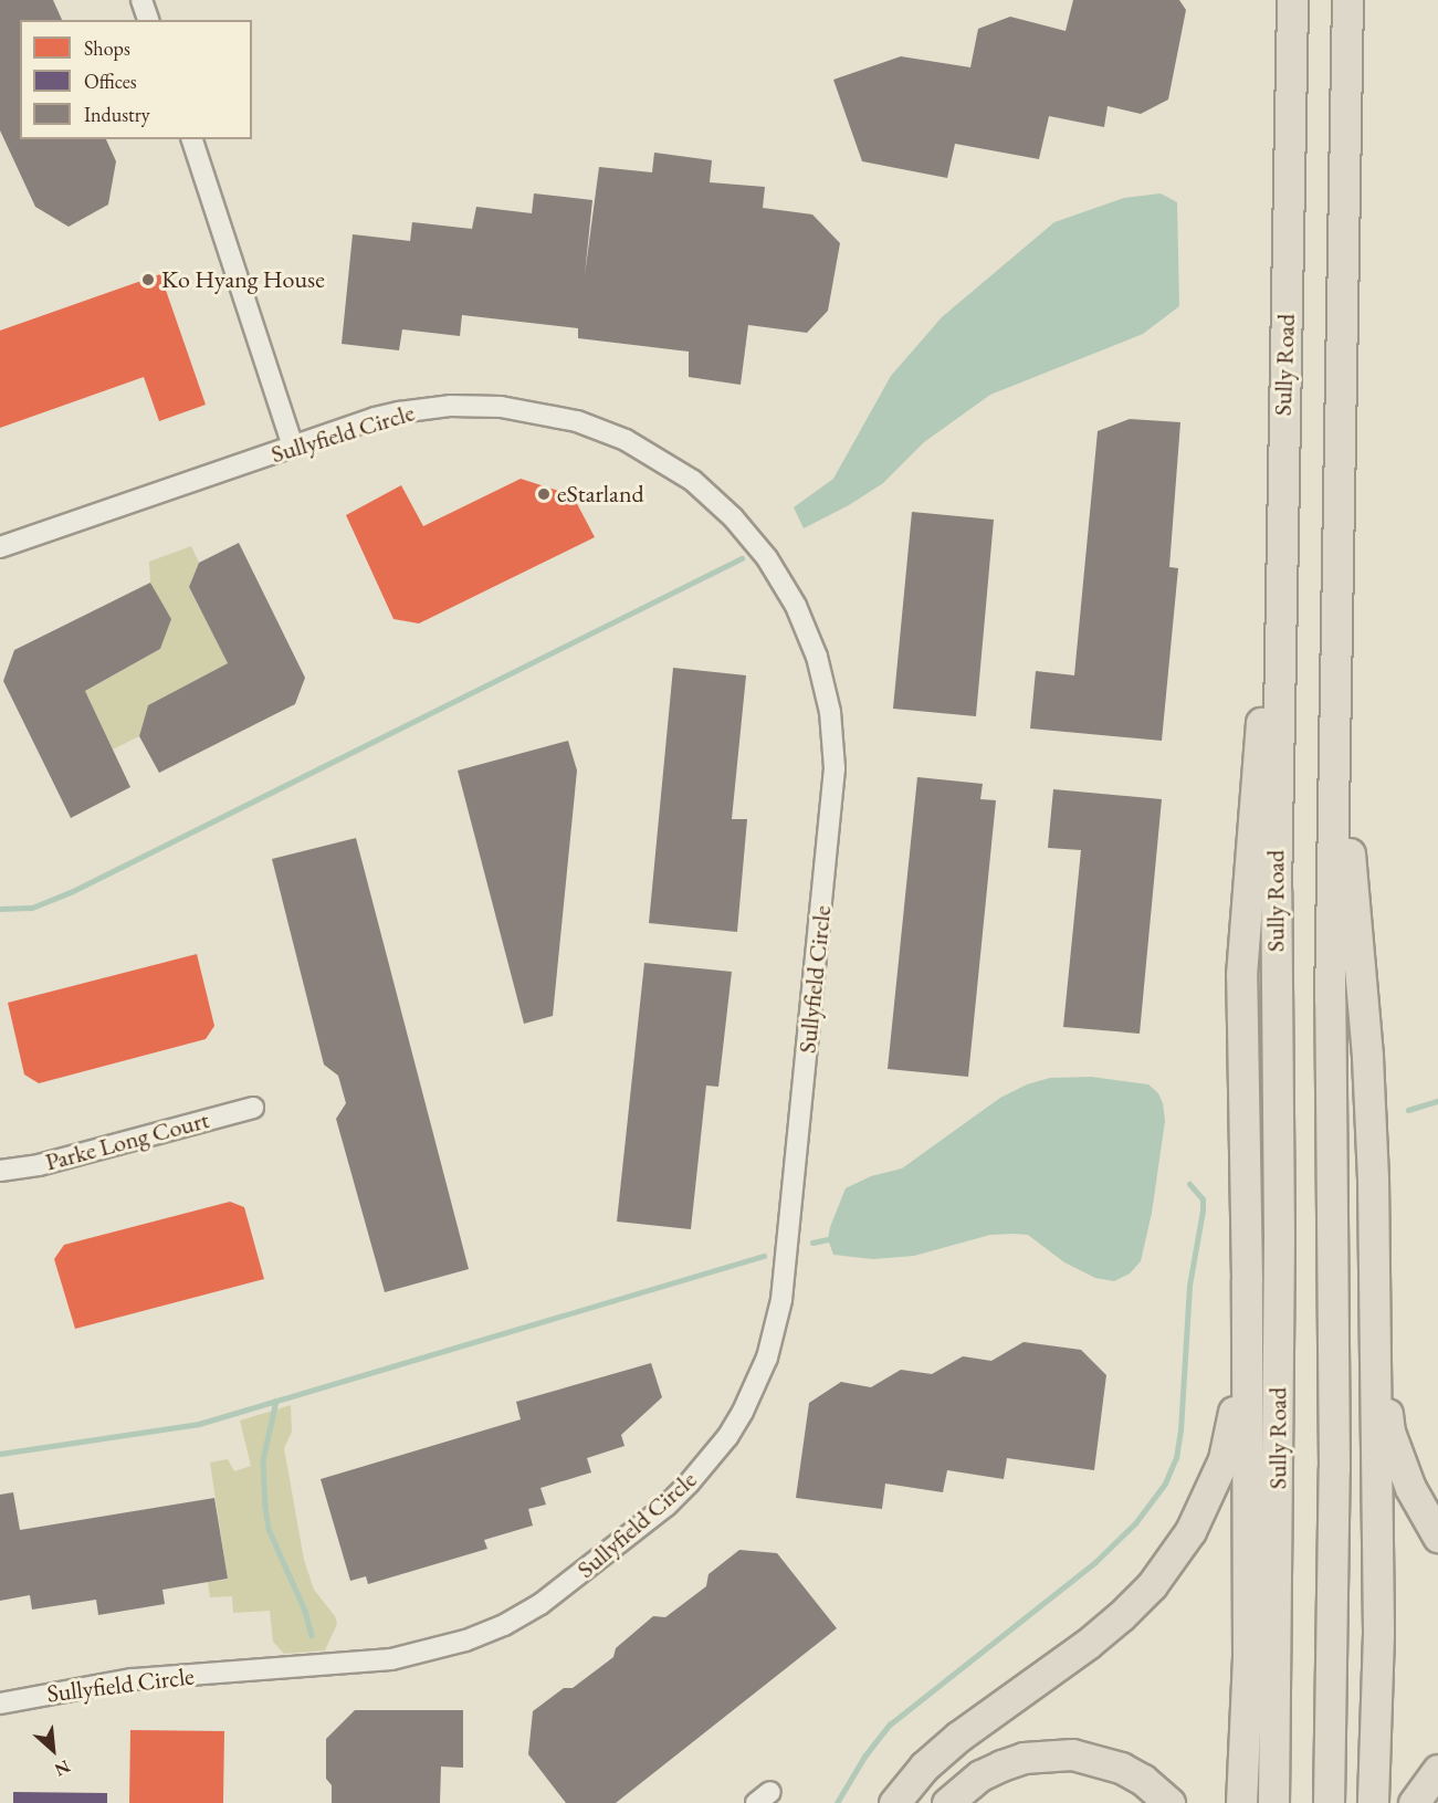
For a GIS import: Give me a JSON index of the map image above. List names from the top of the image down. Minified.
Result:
{"streets":{"highway":["Sully Road"],"street":["Sullyfield Circle","Parke Long Court"]},"places":["Ko Hyang House","eStarland"],"legend":["Shops","Offices","Industry"],"north":"bottom right"}
